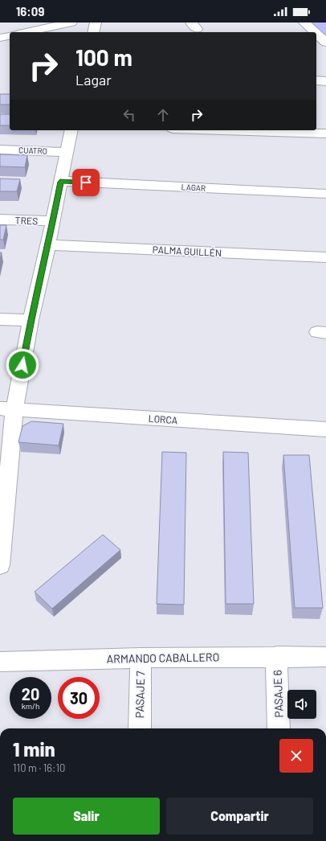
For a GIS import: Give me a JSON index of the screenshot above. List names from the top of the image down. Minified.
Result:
{"streets":{"street":["CUATRO","LAGAR","TRES","PALMA GUILLÉN","LORCA","ARMANDO CABALLERO","PASAJE 6","PASAJE 7"]},"crossings":[["ARMANDO CABALLERO","PASAJE 6"],["ARMANDO CABALLERO","PASAJE 7"]],"page":{"status":"16:09","turn":["100 m","Lagar"],"speed":"20 km/h","limit":"30","heading":["1 min","110 m · 16:10"],"buttons":["Salir","Compartir"]}}
